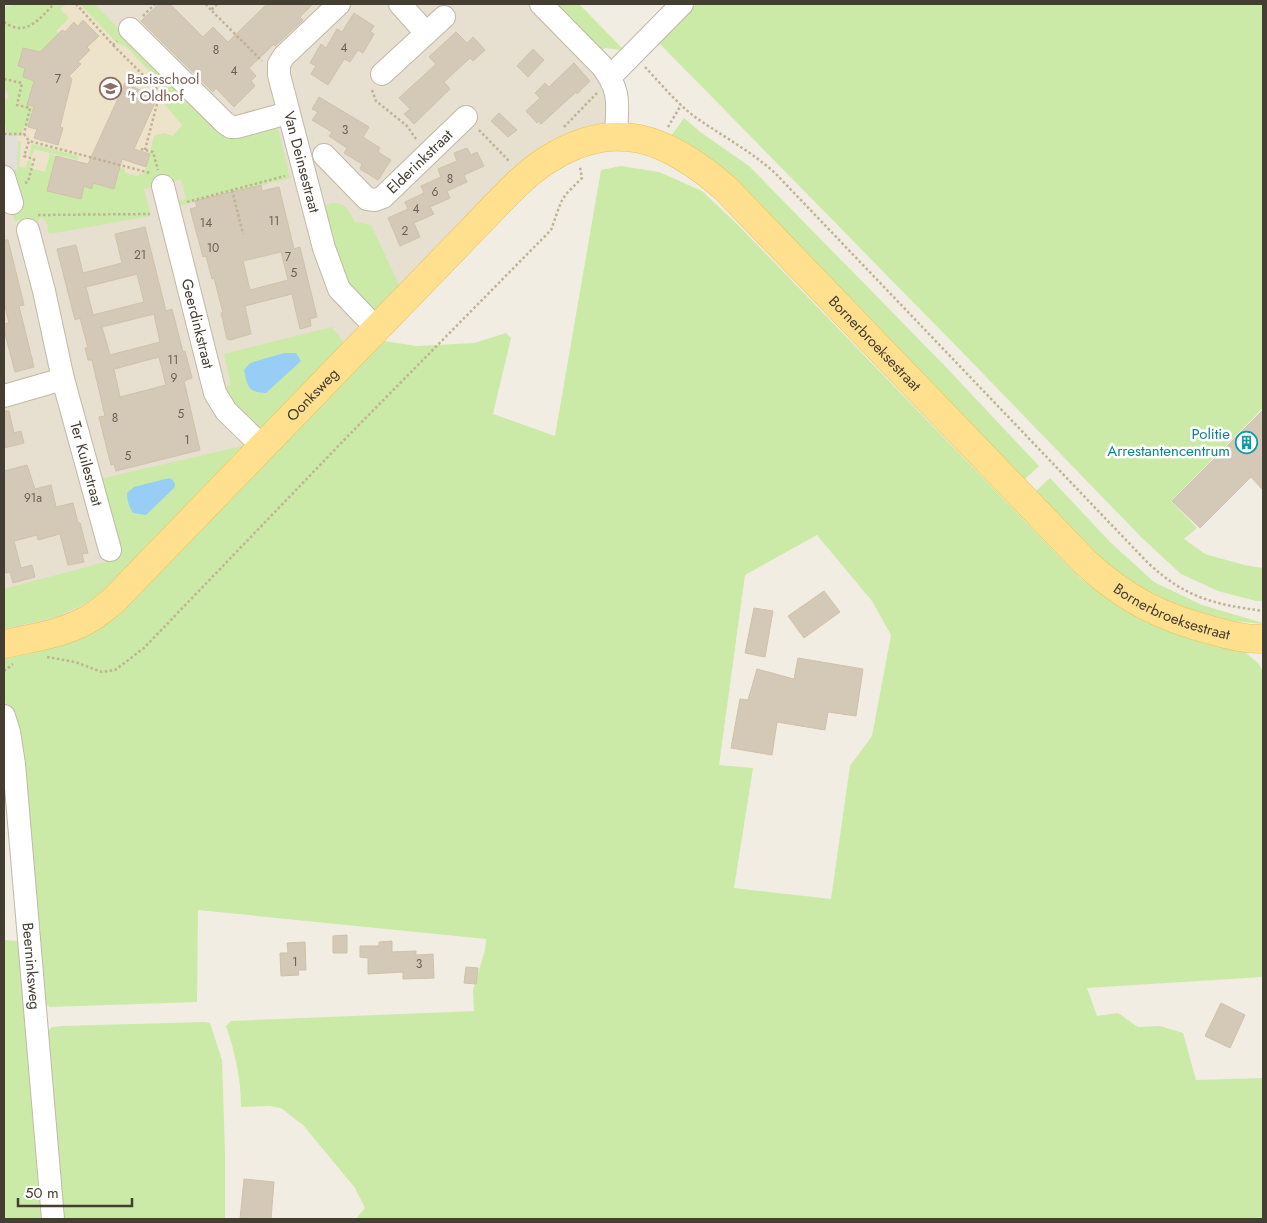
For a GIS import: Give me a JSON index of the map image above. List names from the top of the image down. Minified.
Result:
{"streets":{"main road":["Bornerbroeksestraat","Oonksweg"],"street":["Elderinkstraat","Van Deinsestraat","Geerdinkstraat","Ter Kuilestraat","Beerninksweg"]},"crossings":[["Van Deinsestraat","Oonksweg"],["Geerdinkstraat","Oonksweg"],["Bornerbroeksestraat","Oonksweg"]],"places":{"school or university":["Basisschool 't Oldhof"],"building":["Politie Arrestantencentrum"]},"house_numbers":["4","8","4","7","3","8","6","4","11","14","2","10","21","7","5","11","9","5","8","1","5","91a","1","3"],"scale_bar":"50 m"}
